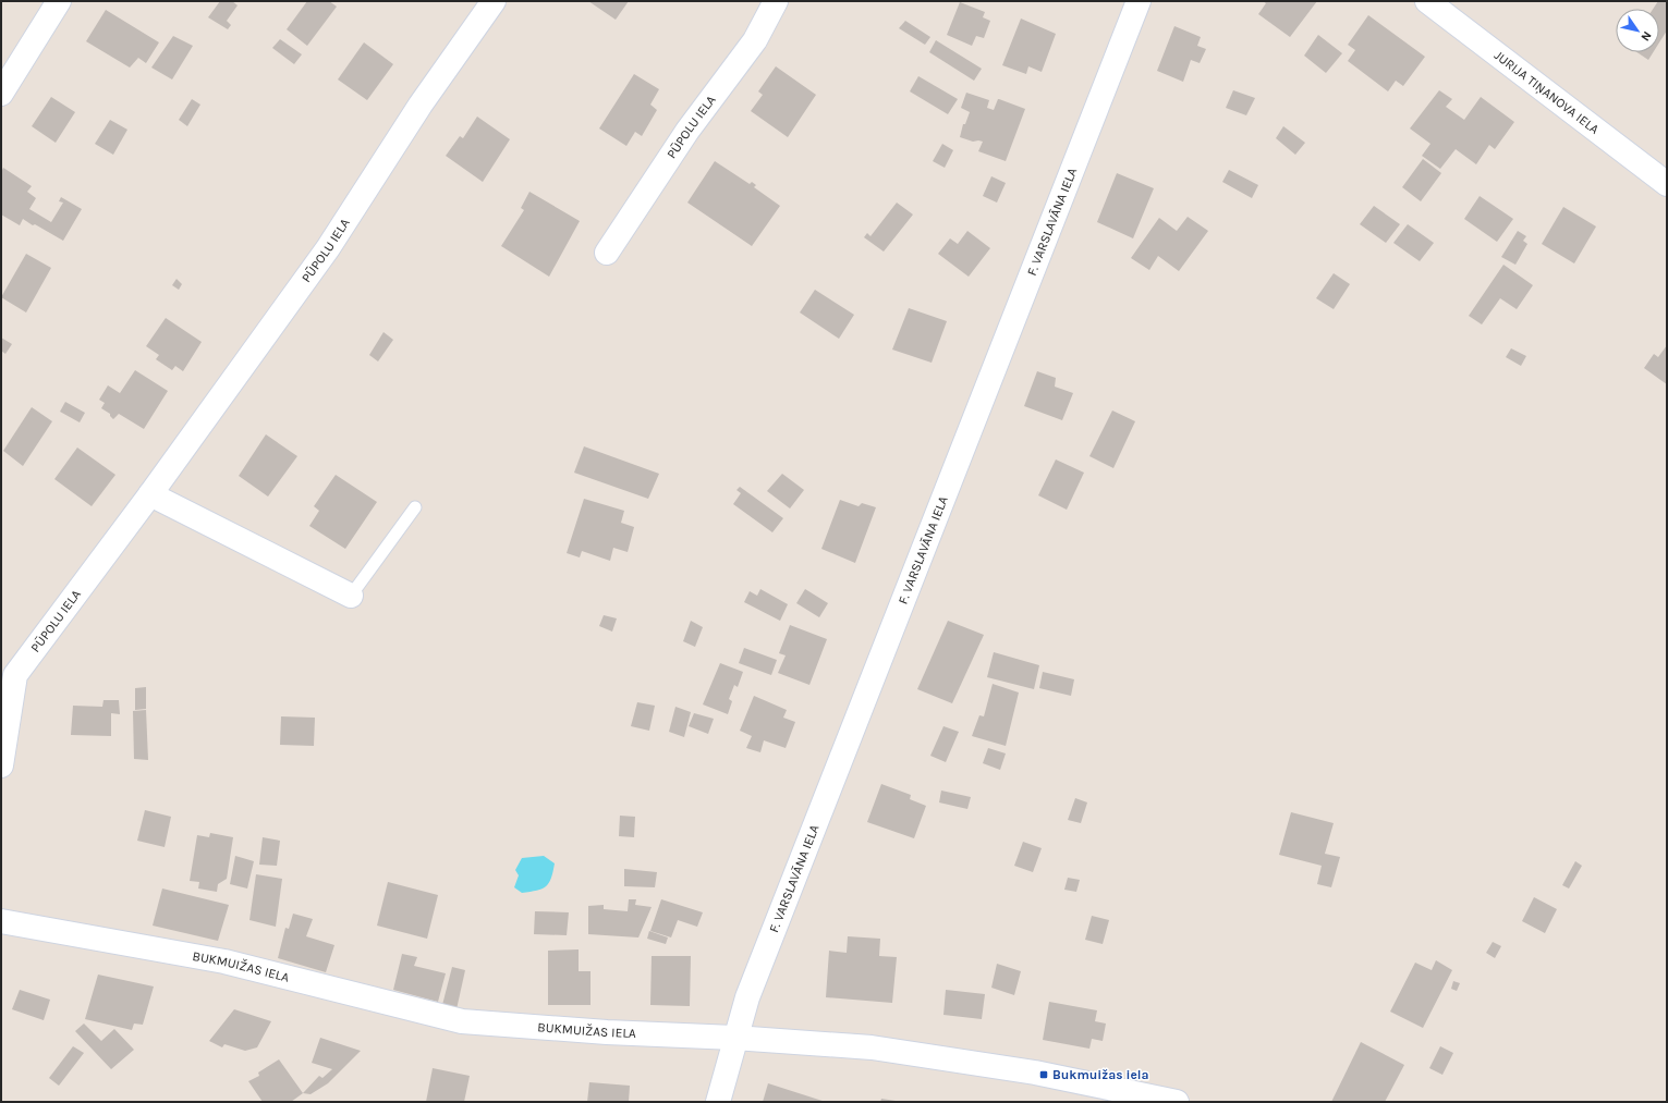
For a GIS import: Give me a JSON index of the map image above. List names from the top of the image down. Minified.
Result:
{"streets":{"street":["JURIJA TIŅANOVA IELA","PŪPOLU IELA","F. VARSLAVĀNA IELA","BUKMUIŽAS IELA"]},"crossings":[["F. VARSLAVĀNA IELA","BUKMUIŽAS IELA"]],"places":{"transit":["Bukmuižas iela"]},"north":"bottom right"}
